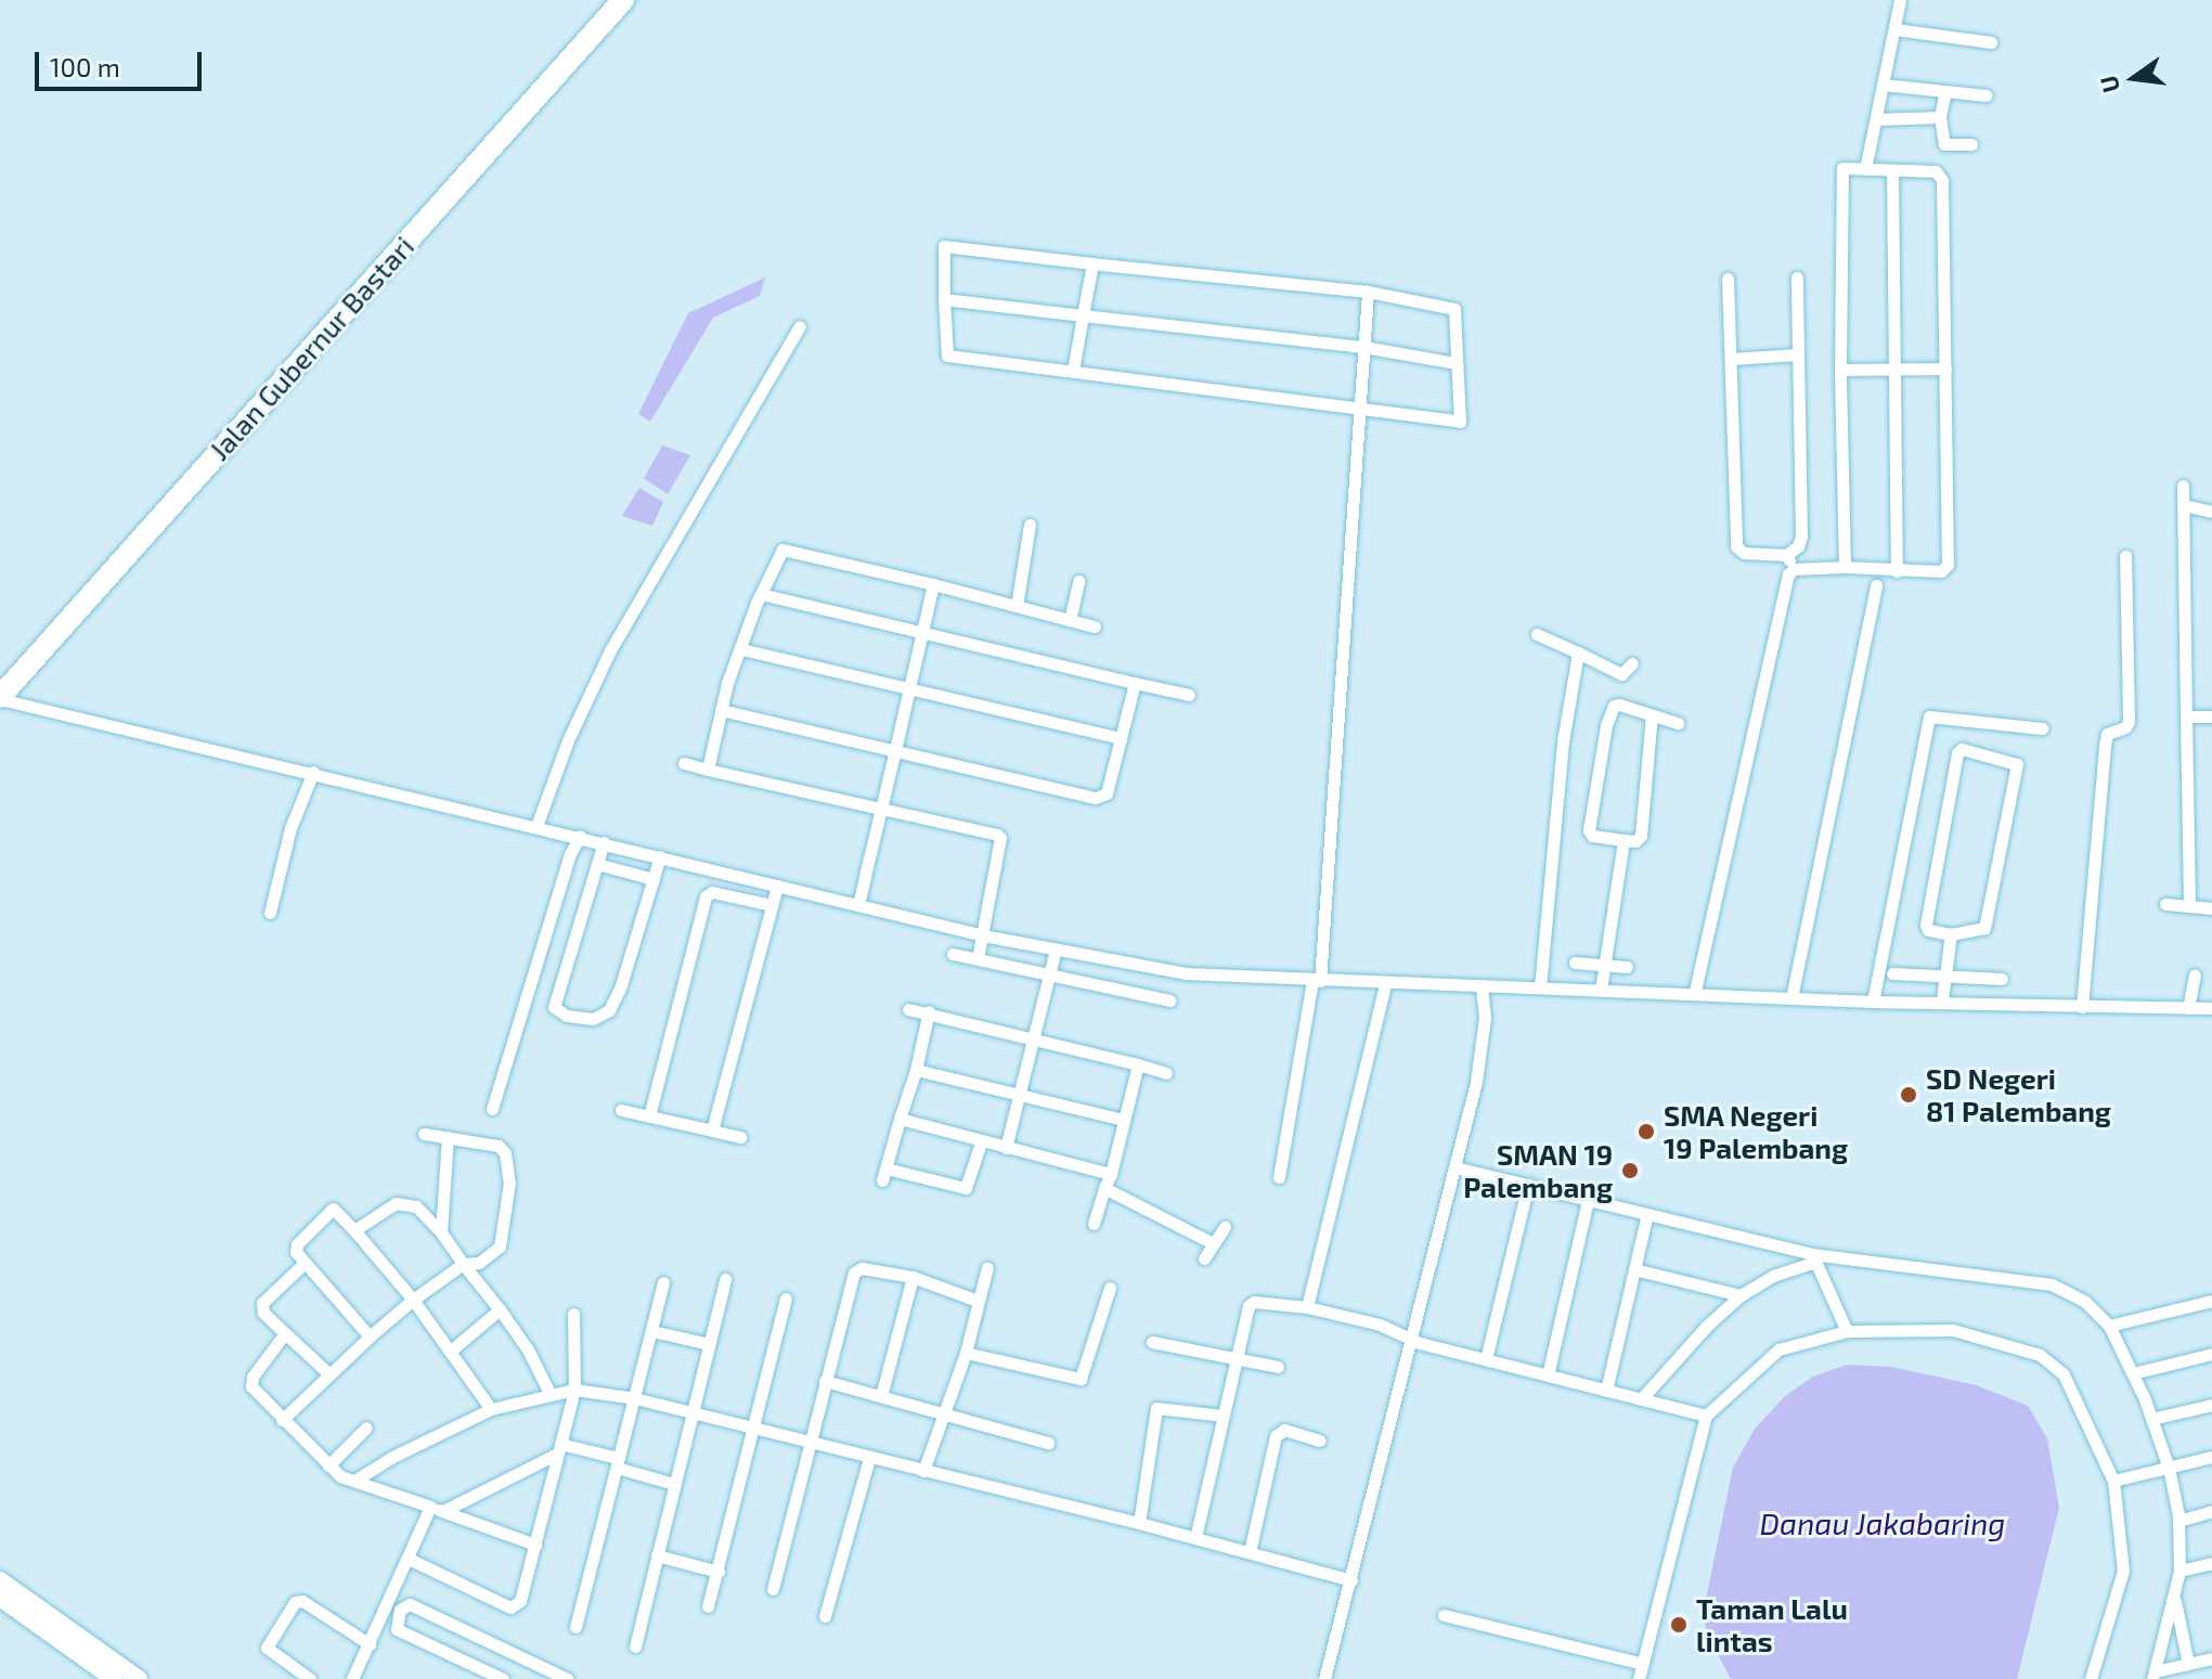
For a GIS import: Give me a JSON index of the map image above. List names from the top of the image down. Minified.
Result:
{"streets":{"highway":["Jalan Gubernur Bastari"]},"water":["Danau Jakabaring"],"places":["SD Negeri 81 Palembang","SMA Negeri 19 Palembang","SMAN 19 Palembang","Taman Lalu lintas"],"scale_bar":"100 m","north":"left"}
